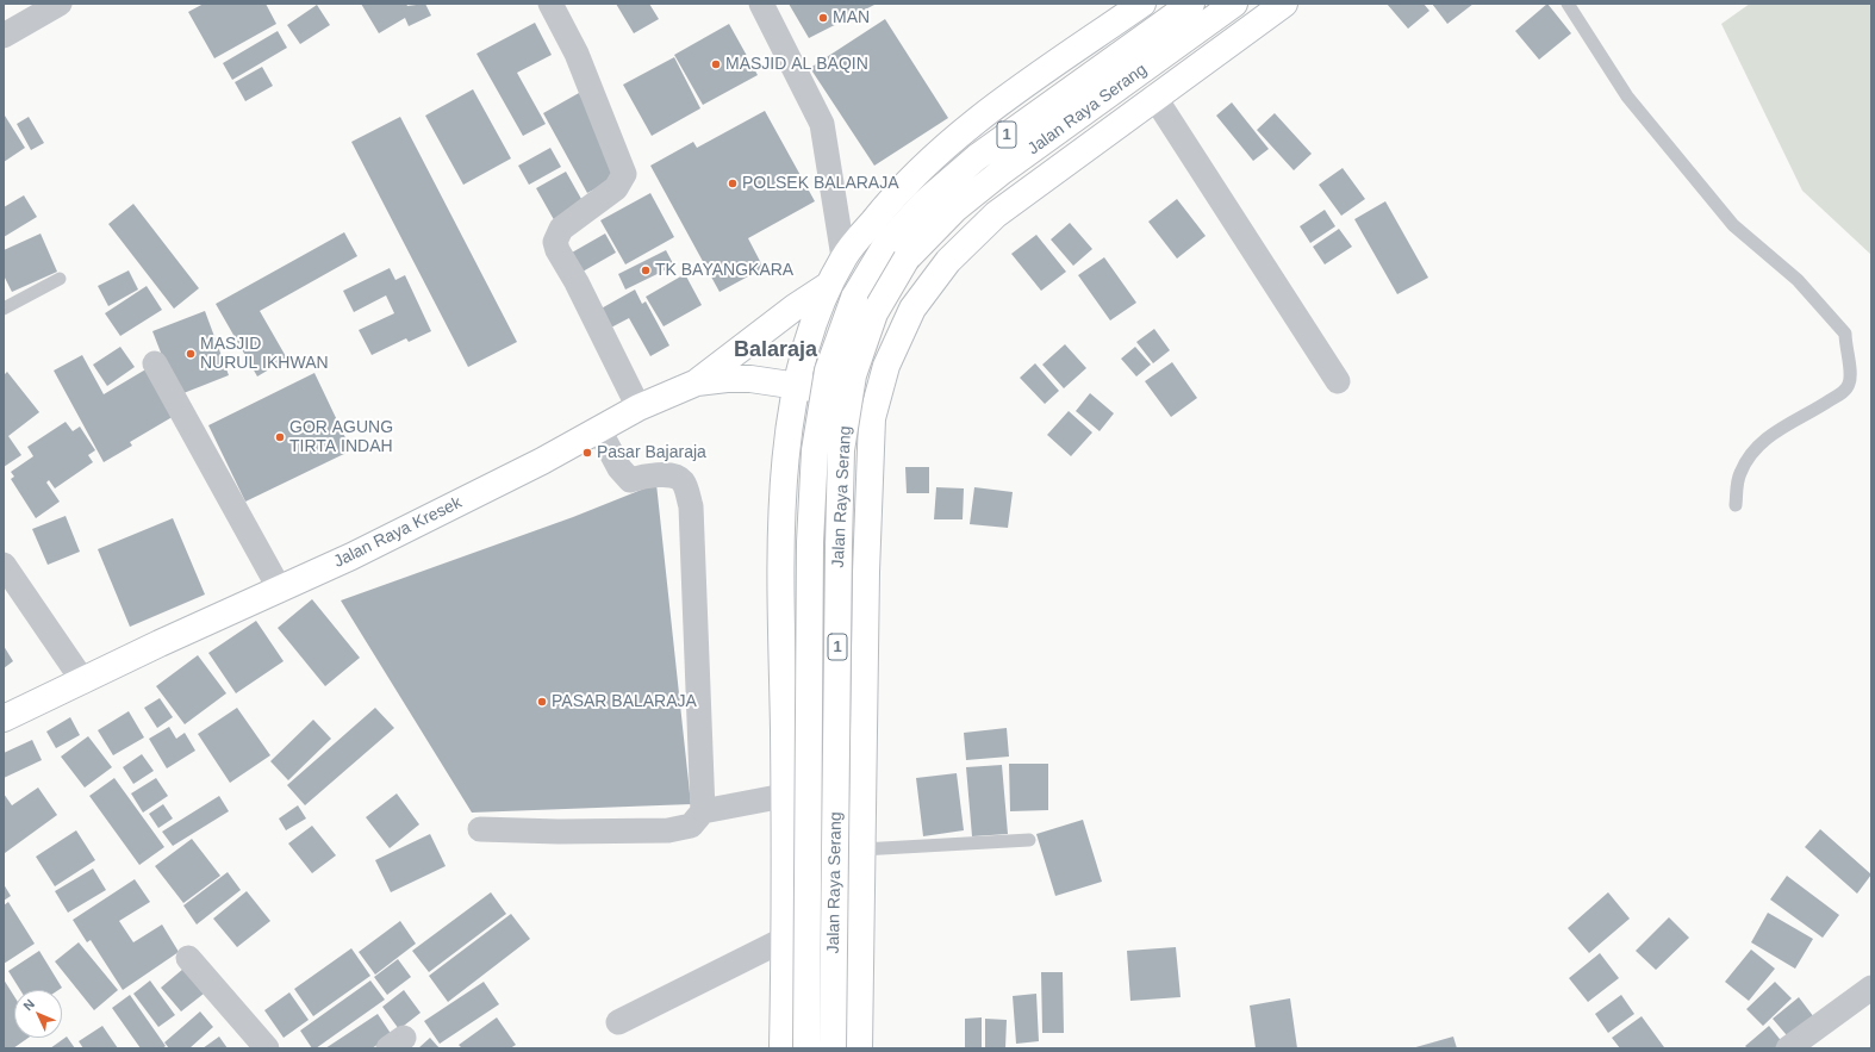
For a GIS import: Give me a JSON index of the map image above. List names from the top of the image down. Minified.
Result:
{"streets":{"main road":["Jalan Raya Serang","1","Jalan Raya Kresek"]},"districts":["Balaraja"],"places":["MAN","MASJID AL BAQIN","POLSEK BALARAJA","TK BAYANGKARA","MASJID NURUL IKHWAN","GOR AGUNG TIRTA INDAH","Pasar Bajaraja","PASAR BALARAJA"],"north":"top left"}
